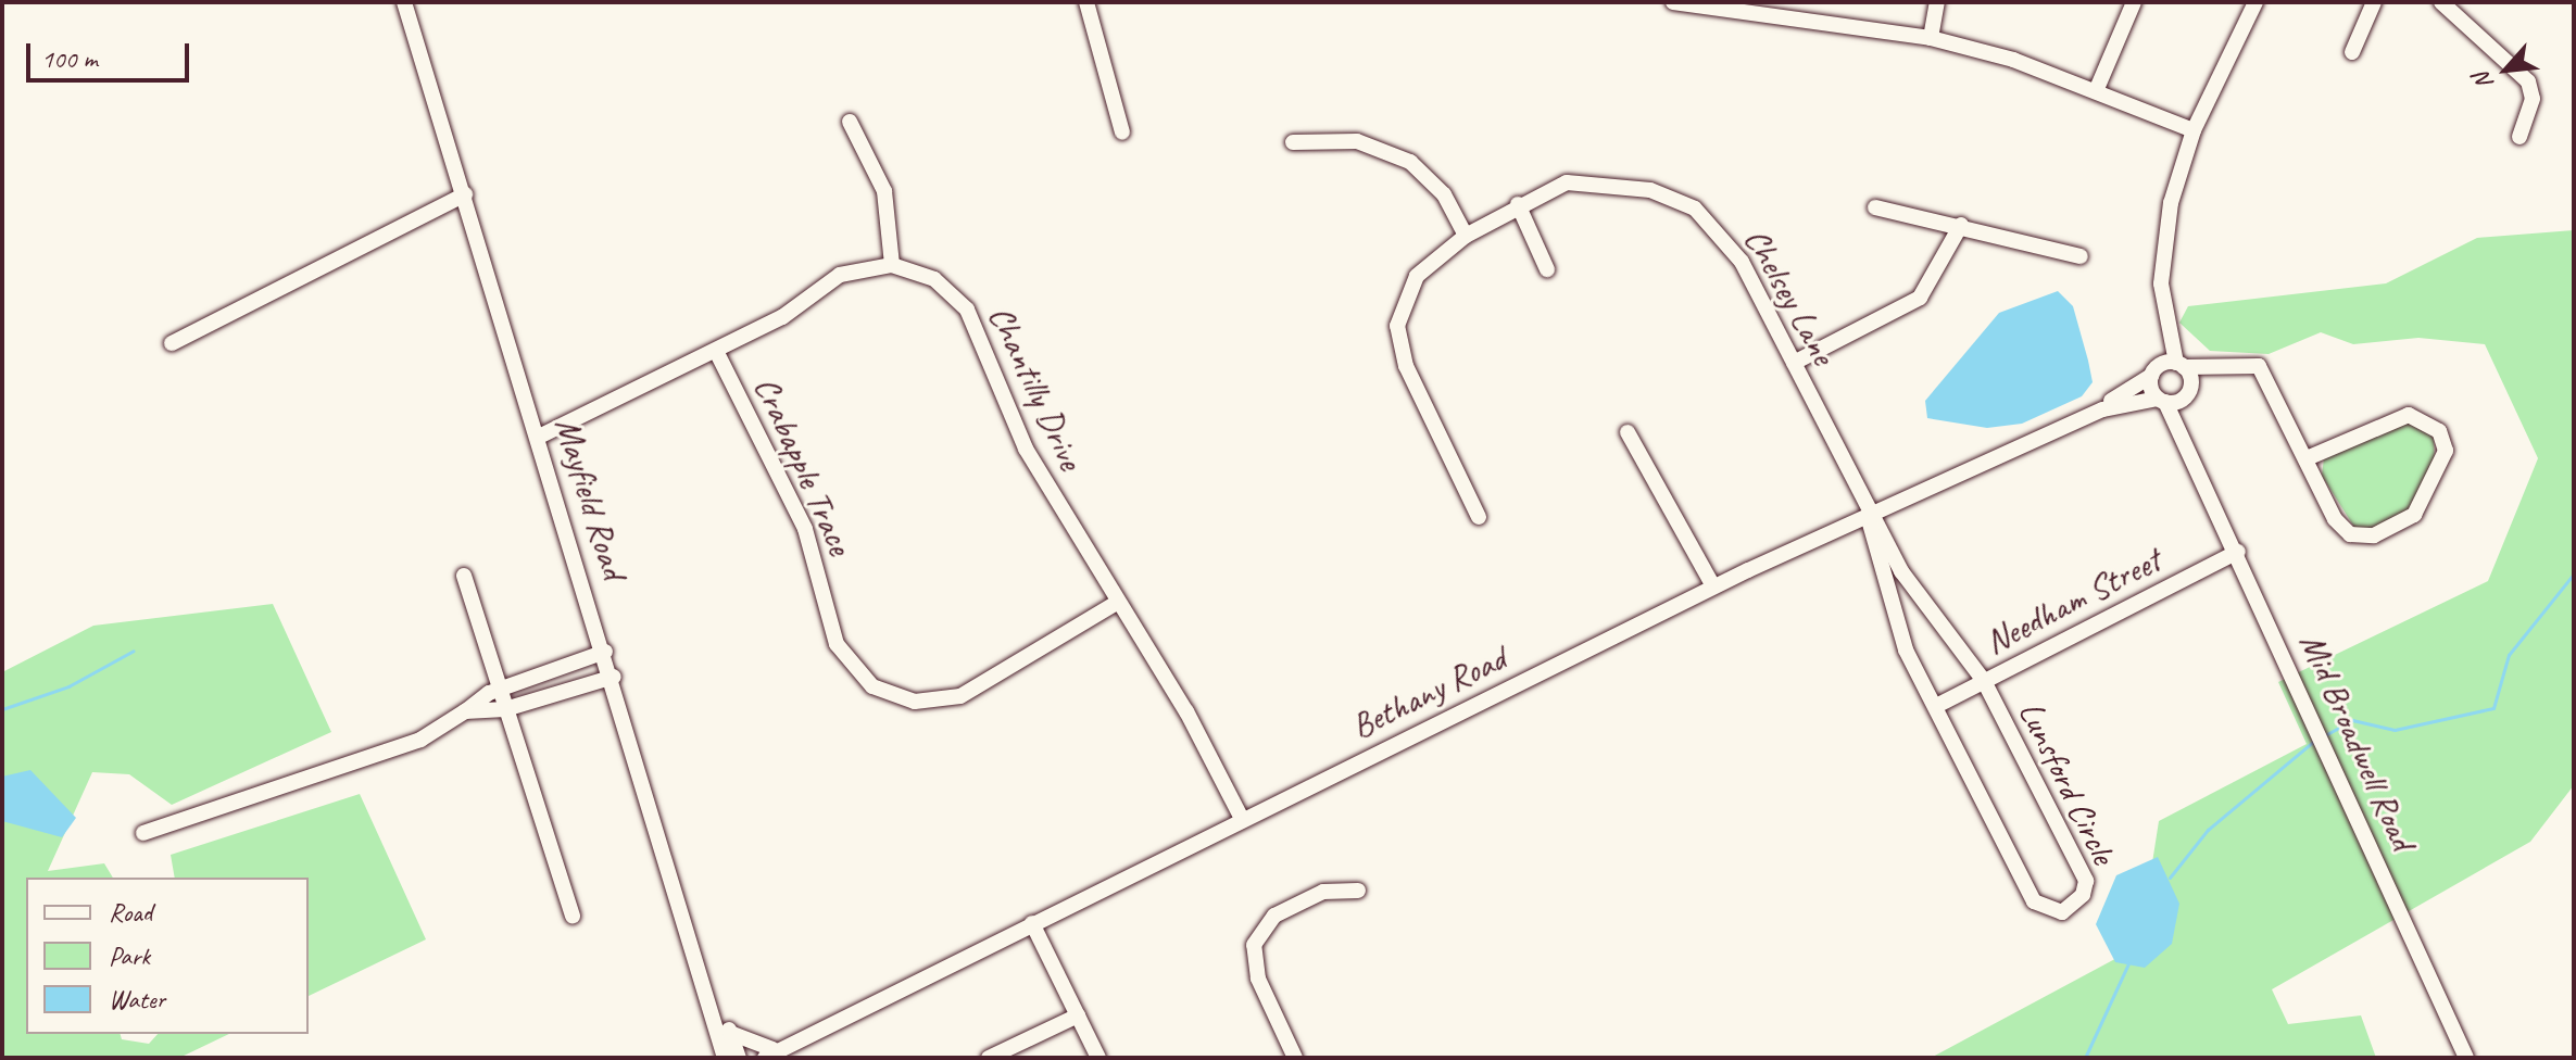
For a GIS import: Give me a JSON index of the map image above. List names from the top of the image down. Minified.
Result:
{"streets":{"street":["Chelsey Lane","Chantilly Drive","Crabapple Trace","Mayfield Road","Needham Street","Bethany Road","Mid Broadwell Road","Lunsford Circle"]},"crossings":[["Chelsey Lane","Bethany Road"],["Chelsey Lane","Lunsford Circle"],["Chantilly Drive","Crabapple Trace"],["Chantilly Drive","Mayfield Road"],["Chantilly Drive","Bethany Road"],["Needham Street","Mid Broadwell Road"],["Needham Street","Lunsford Circle"],["Bethany Road","Mid Broadwell Road"],["Bethany Road","Lunsford Circle"]],"legend":["Road","Park","Water"],"scale_bar":"100 m","north":"bottom left"}
